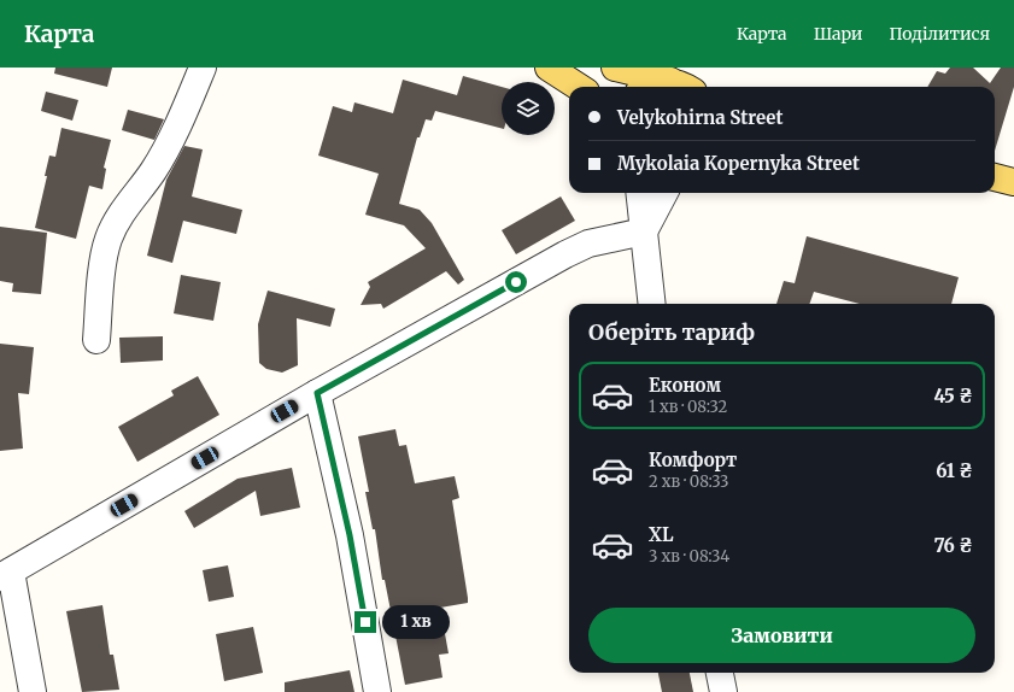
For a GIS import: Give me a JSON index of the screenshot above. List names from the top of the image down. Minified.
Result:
{"page":{"header":"Карта","nav":["Карта","Шари","Поділитися"],"banner":["Velykohirna Street","Mykolaia Kopernyka Street"],"heading":"Оберіть тариф","list":[{"name":"Економ","note":"1 хв · 08:32","value":"45 ₴"},{"name":"Комфорт","note":"2 хв · 08:33","value":"61 ₴"},{"name":"XL","note":"3 хв · 08:34","value":"76 ₴"}],"buttons":"Замовити","bubble":"1 хв"}}
